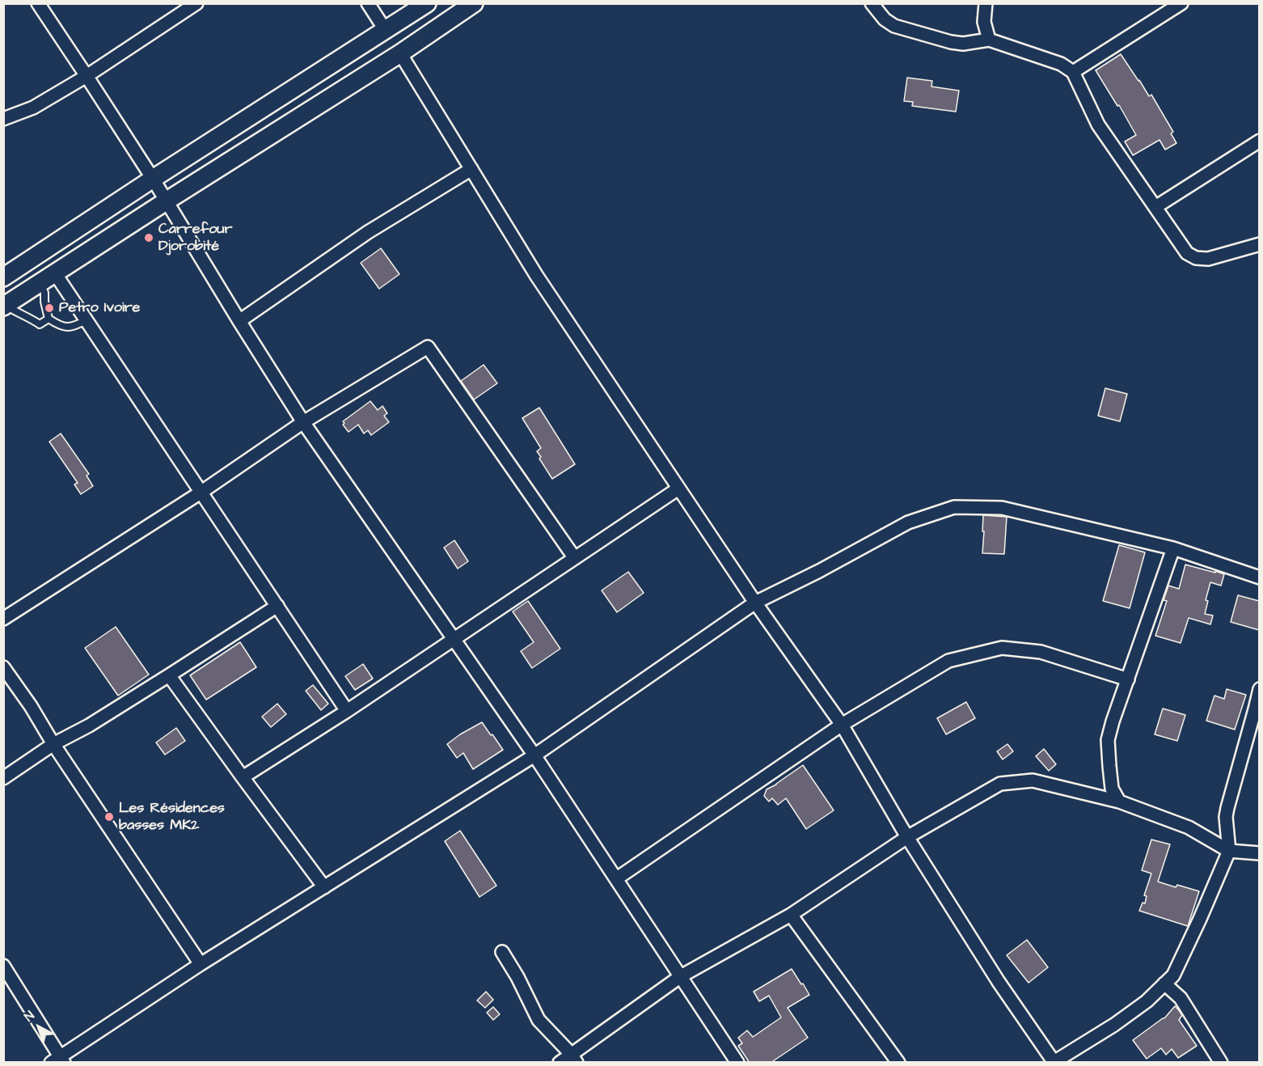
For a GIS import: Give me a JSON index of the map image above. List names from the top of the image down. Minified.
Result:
{"places":["Carrefour Djorobité","Petro Ivoire","Les Résidences basses MK2"],"north":"top left"}
